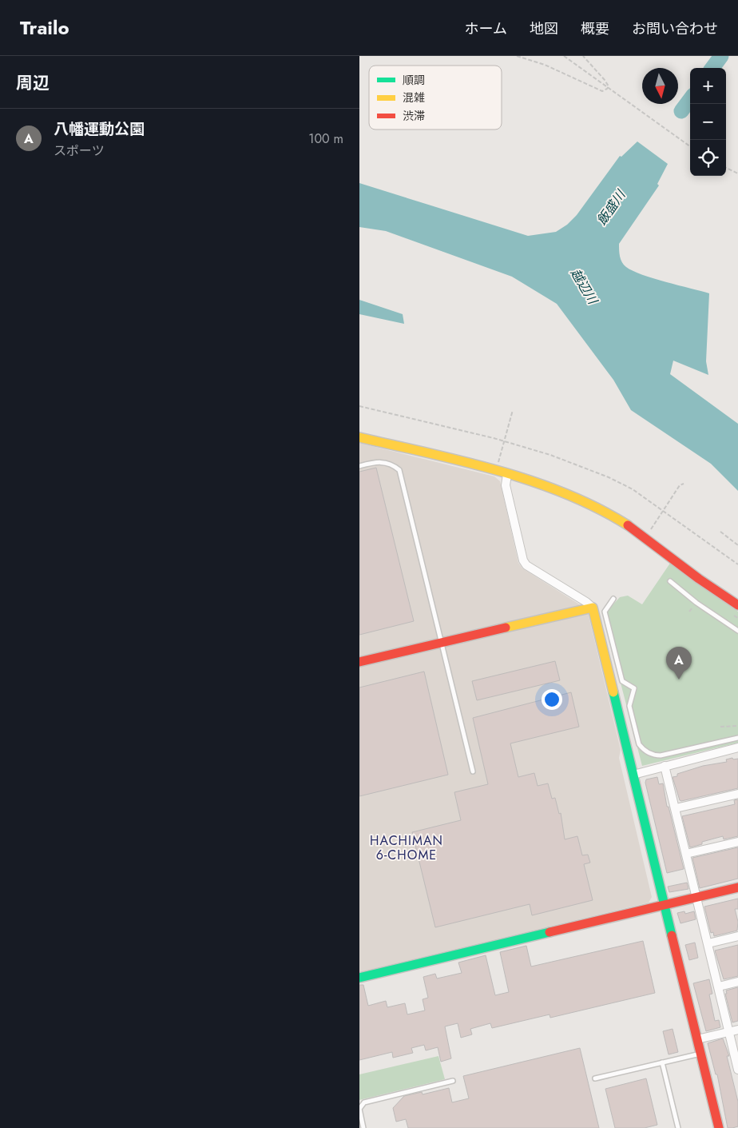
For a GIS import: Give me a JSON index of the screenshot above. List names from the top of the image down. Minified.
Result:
{"districts":["HACHIMAN 6-CHOME"],"water":["飯盛川","越辺川"],"legend":["順調","混雑","渋滞"],"north":"bottom","page":{"header":"Trailo","nav":["ホーム","地図","概要","お問い合わせ"],"heading":"周辺","map_buttons":["+","−"],"list":[{"mark":"A","name":"八幡運動公園","note":"スポーツ","value":"100 m"}],"pins":"A"}}
